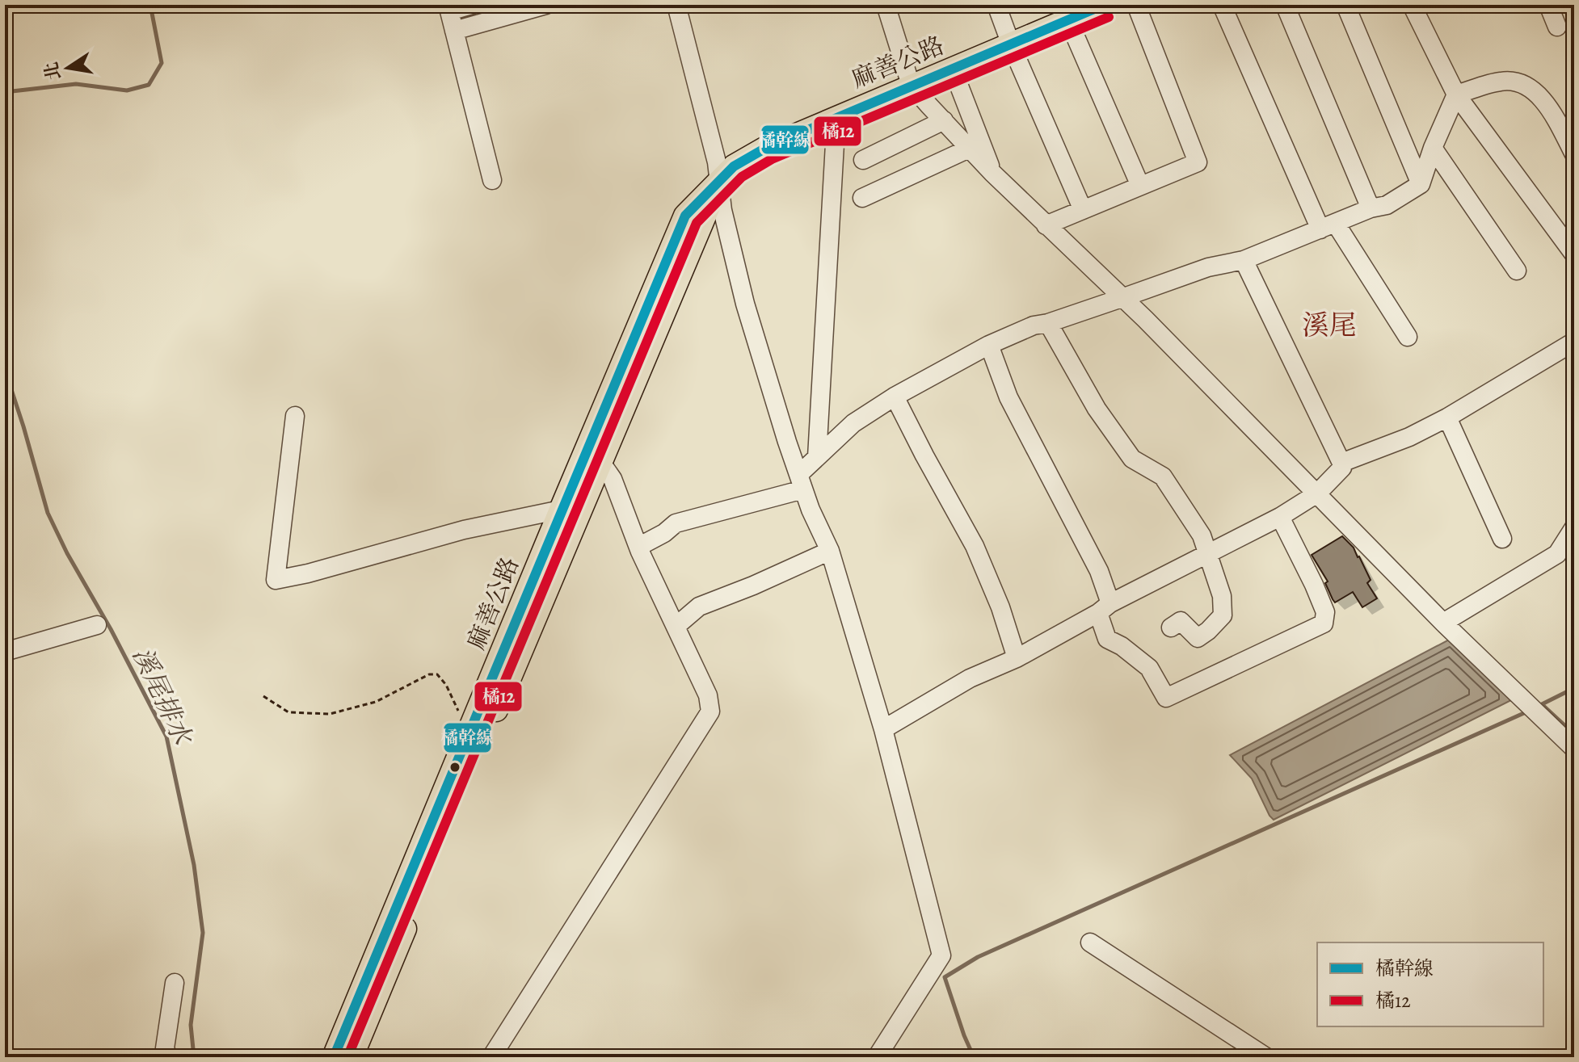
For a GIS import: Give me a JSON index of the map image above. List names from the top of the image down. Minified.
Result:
{"streets":{"main road":["麻善公路"]},"districts":["溪尾"],"water":["溪尾排水"],"lines":["transit line 橘幹線","transit line 橘12"],"legend":["橘幹線","橘12"],"north":"left"}
